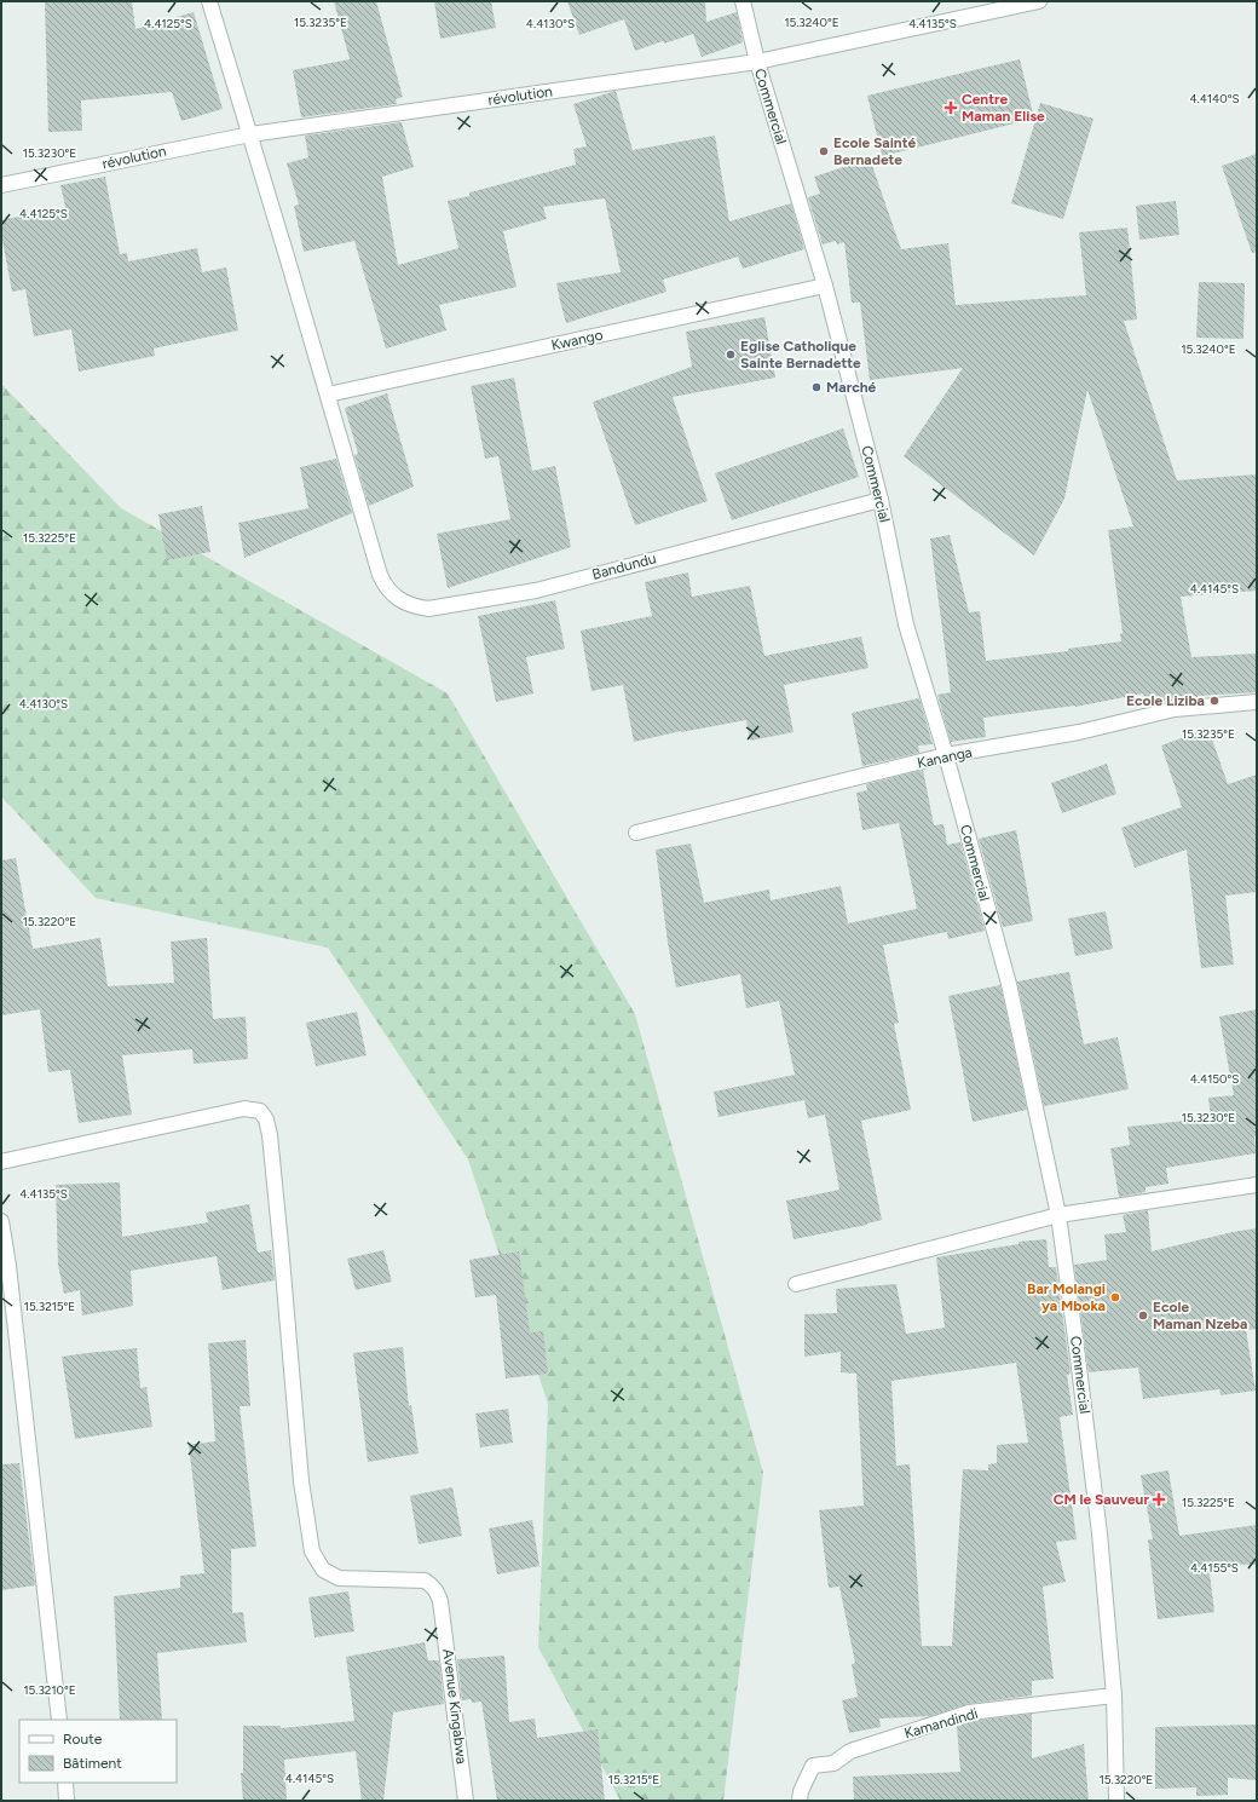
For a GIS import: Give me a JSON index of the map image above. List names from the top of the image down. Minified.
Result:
{"streets":{"street":["révolution","Commercial","Kwango","Bandundu","Kananga","Avenue Kingabwa","Kamandindi"]},"crossings":[["révolution","Commercial"],["révolution","Bandundu"],["Commercial","Kwango"],["Commercial","Bandundu"],["Commercial","Kananga"],["Commercial","Kamandindi"],["Kwango","Bandundu"]],"places":{"health":["Centre Maman Elise","CM le Sauveur"],"other":["Ecole Sainté Bernadete","Eglise Catholique Sainte Bernadette","Marché","Ecole Liziba","Bar Molangi ya Mboka","Ecole Maman Nzeba"]},"legend":["Route","Bâtiment"],"coordinates":["15.3235°E","15.3240°E","4.4125°S","4.4130°S","4.4135°S","4.4140°S","15.3230°E","15.3225°E","4.4145°S","15.3220°E","4.4150°S","15.3215°E","4.4155°S","15.3210°E"]}
